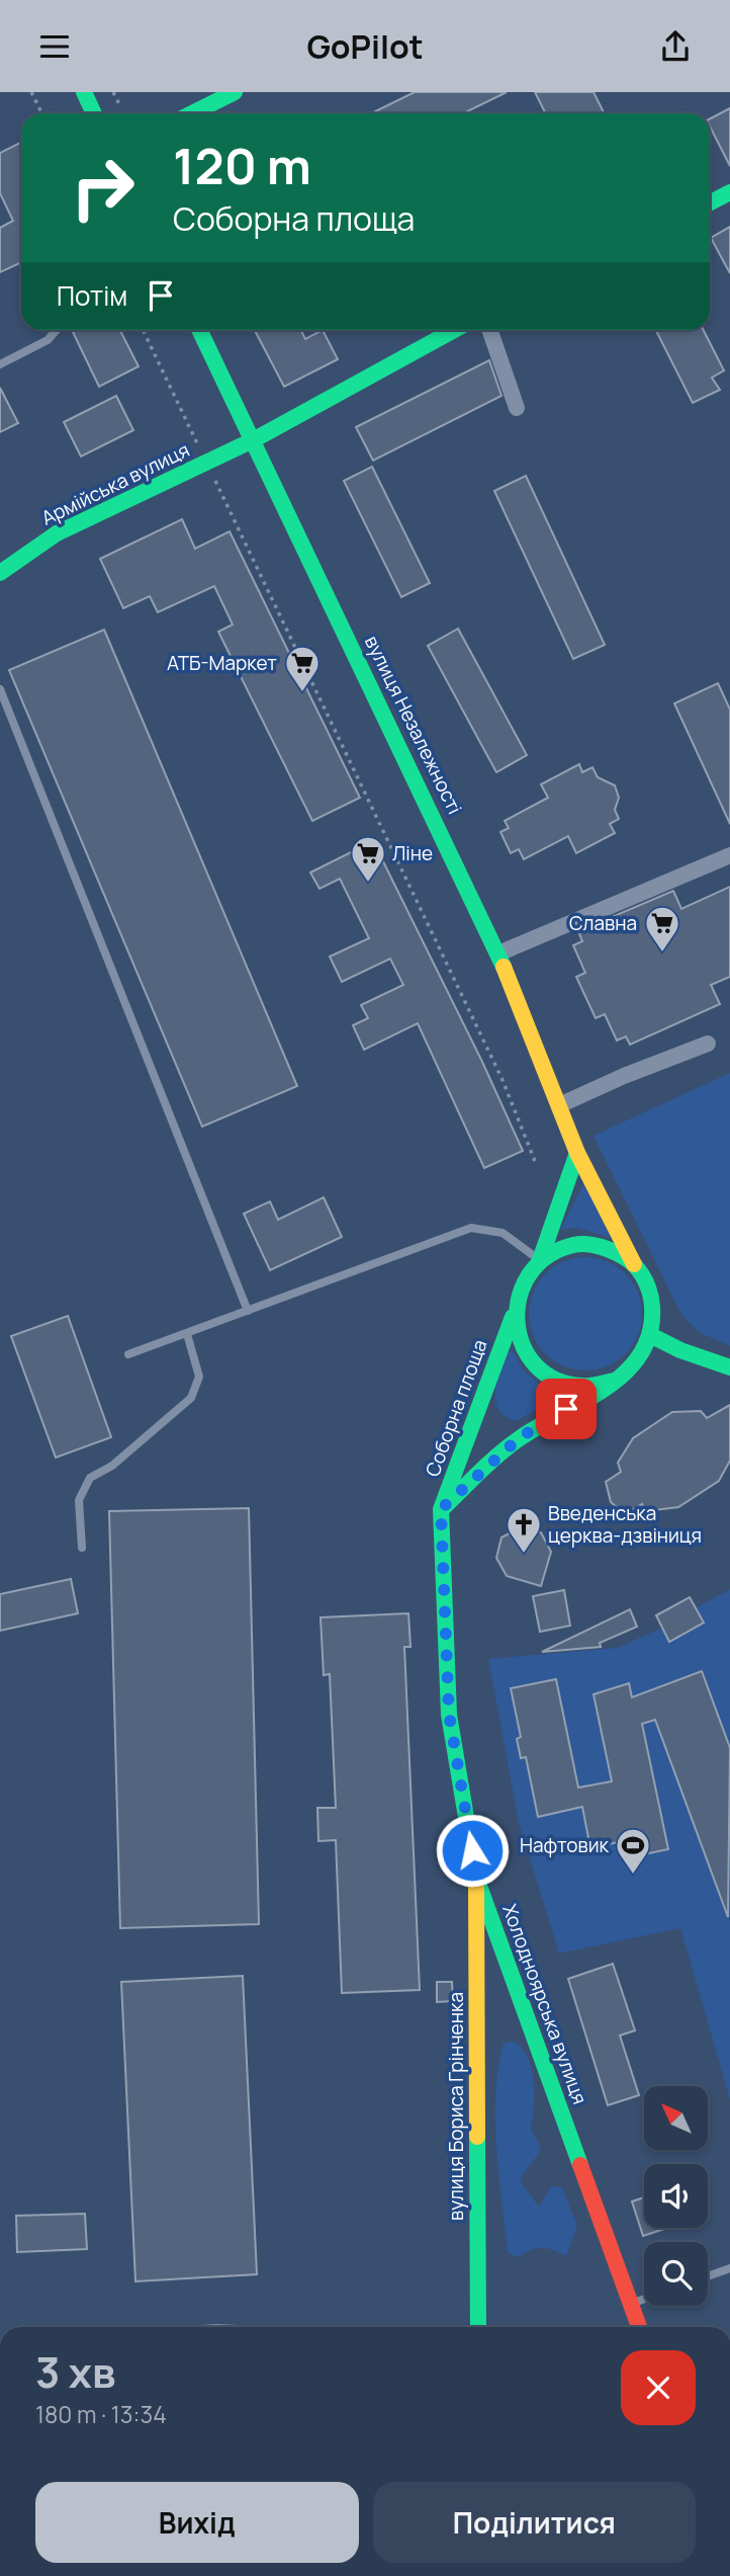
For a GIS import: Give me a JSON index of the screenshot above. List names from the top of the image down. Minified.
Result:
{"streets":{"main road":["Армійська вулиця","вулиця Незалежності","Соборна площа","Холодноярська вулиця","вулиця Бориса Грінченка"]},"crossings":[["Армійська вулиця","вулиця Незалежності"],["вулиця Незалежності","Соборна площа"],["Соборна площа","Холодноярська вулиця"],["Холодноярська вулиця","вулиця Бориса Грінченка"]],"places":{"supermarket":["АТБ-Маркет","Ліне","Славна"],"church":["Введенська церква-дзвіниця"],"sports":["Нафтовик"]},"north":"top left","page":{"header":"GoPilot","turn":["120 m","Соборна площа"],"then":"Потім","heading":["3 хв","180 m · 13:34"],"buttons":["Вихід","Поділитися"]}}
